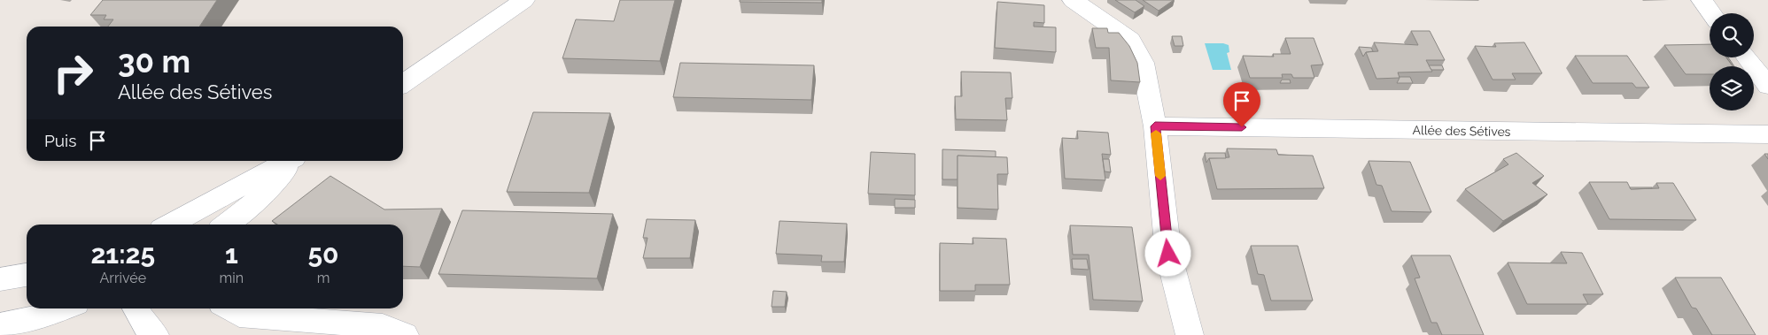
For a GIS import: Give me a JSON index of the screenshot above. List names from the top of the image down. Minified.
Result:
{"streets":{"street":["Allée des Sétives"]},"page":{"turn":["30 m","Allée des Sétives"],"then":"Puis","eta":["21:25","Arrivée","1","min","50","m"]}}
